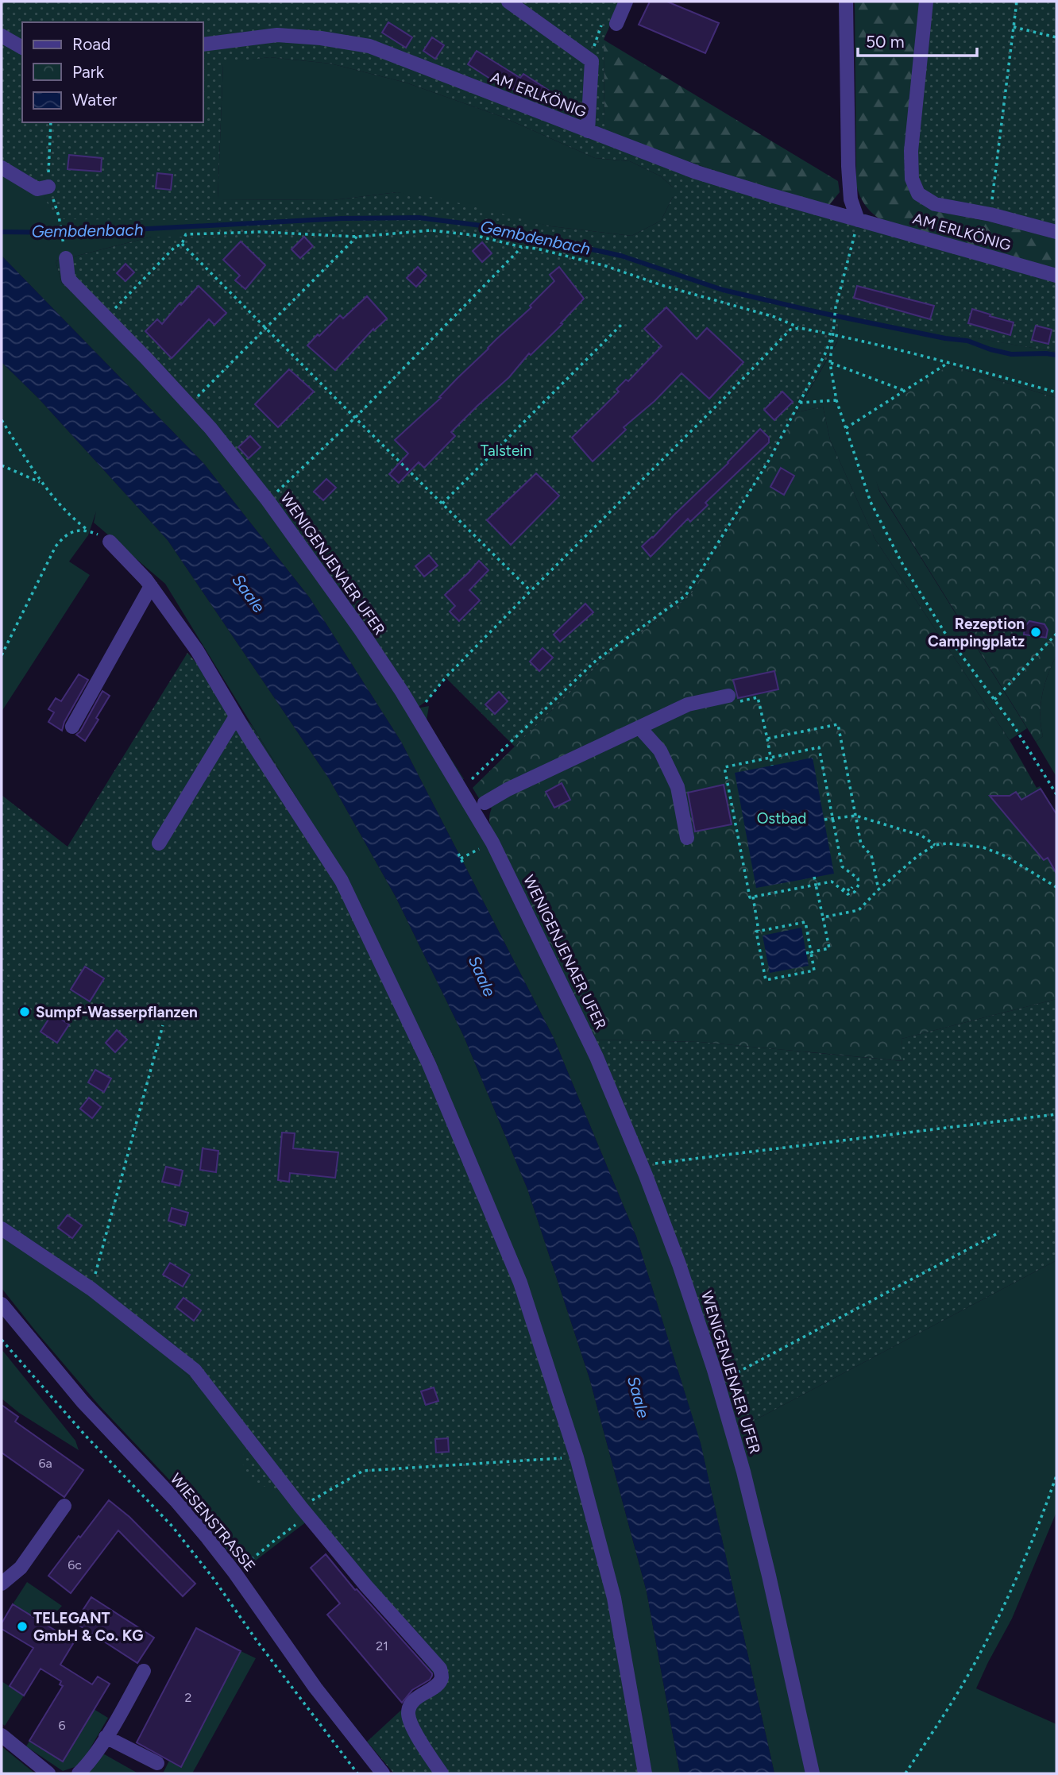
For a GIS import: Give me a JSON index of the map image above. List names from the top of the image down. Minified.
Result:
{"streets":{"street":["AM ERLKÖNIG","WENIGENJENAER UFER","WIESENSTRASSE"]},"water":["Gembdenbach","Saale"],"parks":["Talstein","Ostbad"],"places":["Rezeption Campingplatz","Sumpf-Wasserpflanzen","TELEGANT GmbH & Co. KG"],"house_numbers":["6a","6c","21","2","6"],"legend":["Road","Park","Water"],"scale_bar":"50 m"}
